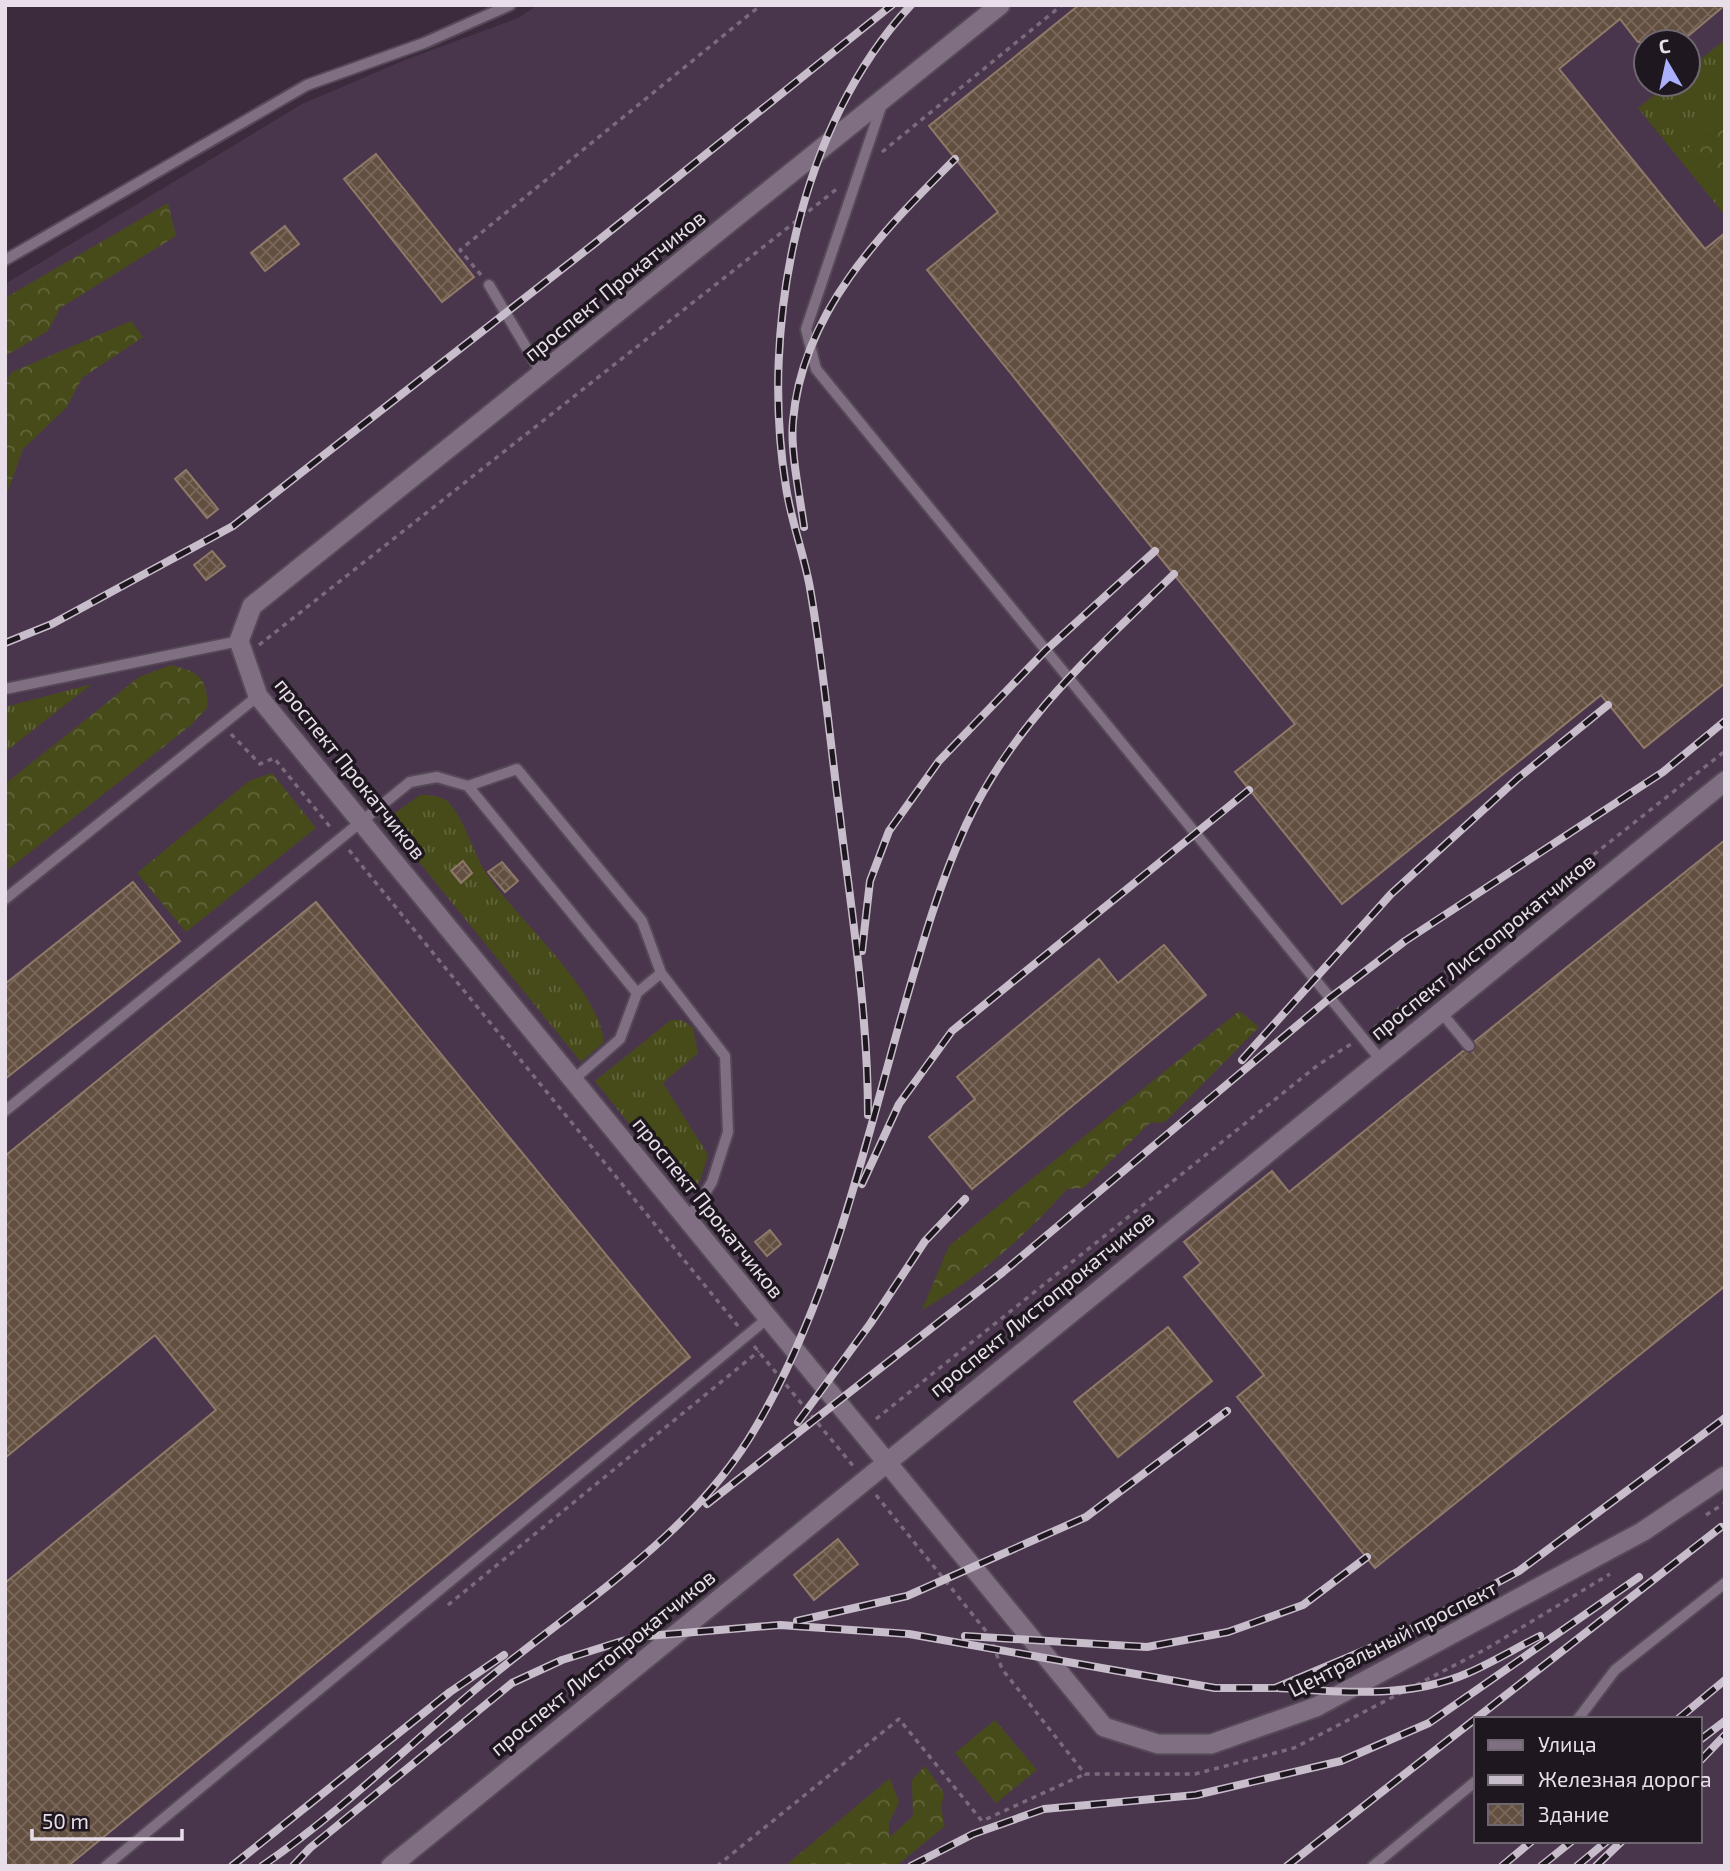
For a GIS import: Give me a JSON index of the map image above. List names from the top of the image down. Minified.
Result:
{"streets":{"street":["проспект Прокатчиков","проспект Листопрокатчиков","Центральный проспект"]},"crossings":[["проспект Прокатчиков","проспект Листопрокатчиков"],["проспект Прокатчиков","Центральный проспект"],["проспект Листопрокатчиков","Центральный проспект"]],"legend":["Улица","Железная дорога","Здание"],"scale_bar":"50 m","north":"top"}
